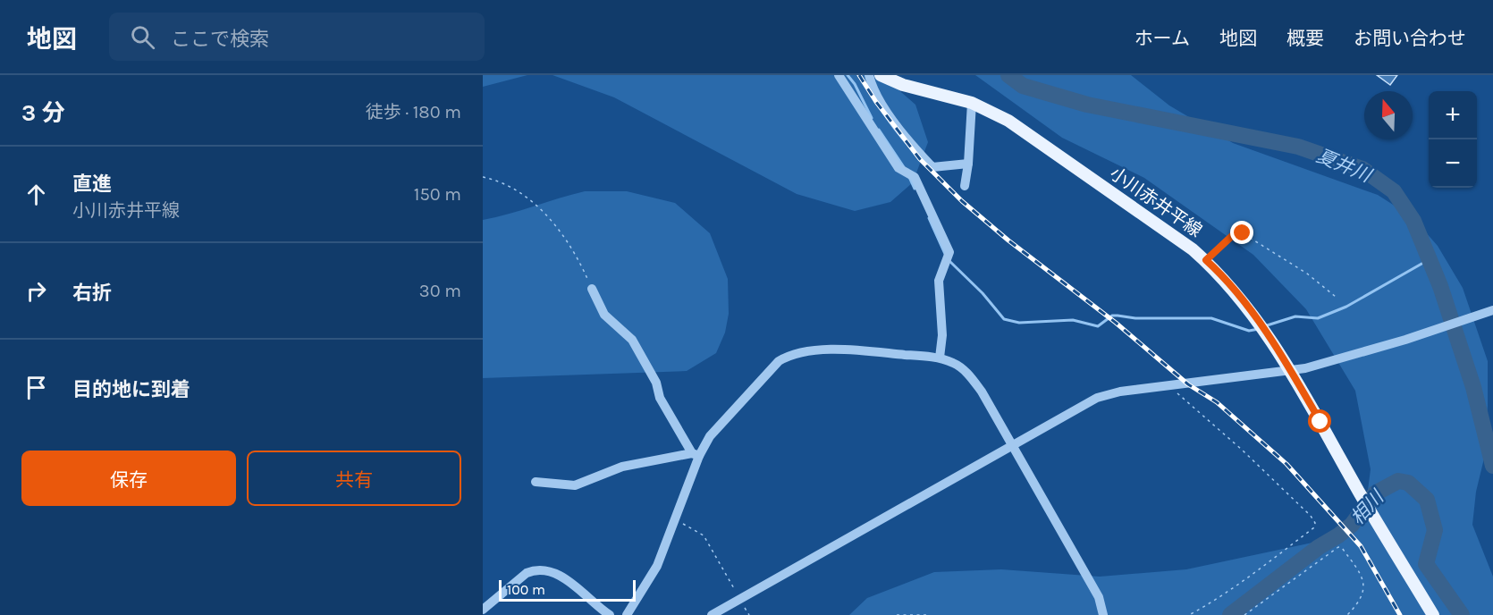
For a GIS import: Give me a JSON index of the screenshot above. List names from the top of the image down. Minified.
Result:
{"streets":{"main road":["小川赤井平線"]},"water":["夏井川","相川"],"scale_bar":"100 m","north":"top","page":{"header":"地図","search":"ここで検索","nav":["ホーム","地図","概要","お問い合わせ"],"heading":["3 分","徒歩 · 180 m"],"map_buttons":["+","−"],"list":[["直進","小川赤井平線","150 m"],["右折","30 m"],"目的地に到着"],"buttons":["保存","共有"],"scale":"100 m"}}
